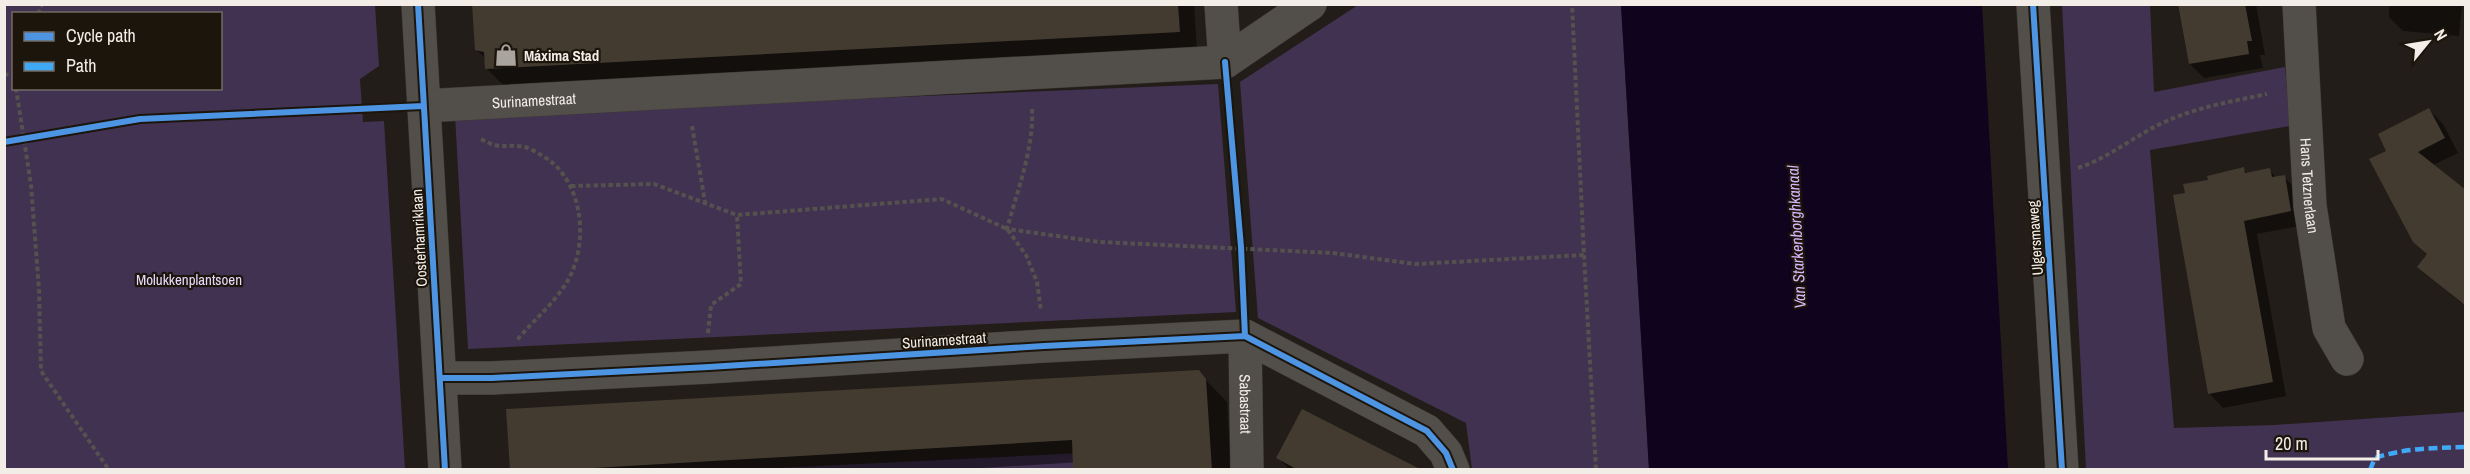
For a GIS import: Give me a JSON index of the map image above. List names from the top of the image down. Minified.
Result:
{"streets":{"street":["Surinamestraat","Hans Tetznerlaan","Oosterhamriklaan","Ulgersmaweg","Sabastraat"]},"crossings":[["Surinamestraat","Oosterhamriklaan"],["Surinamestraat","Sabastraat"]],"water":["Van Starkenborghkanaal"],"parks":["Molukkenplantsoen"],"places":{"shop":["Máxima Stad"]},"legend":["Cycle path","Path"],"scale_bar":"20 m","north":"top right"}
